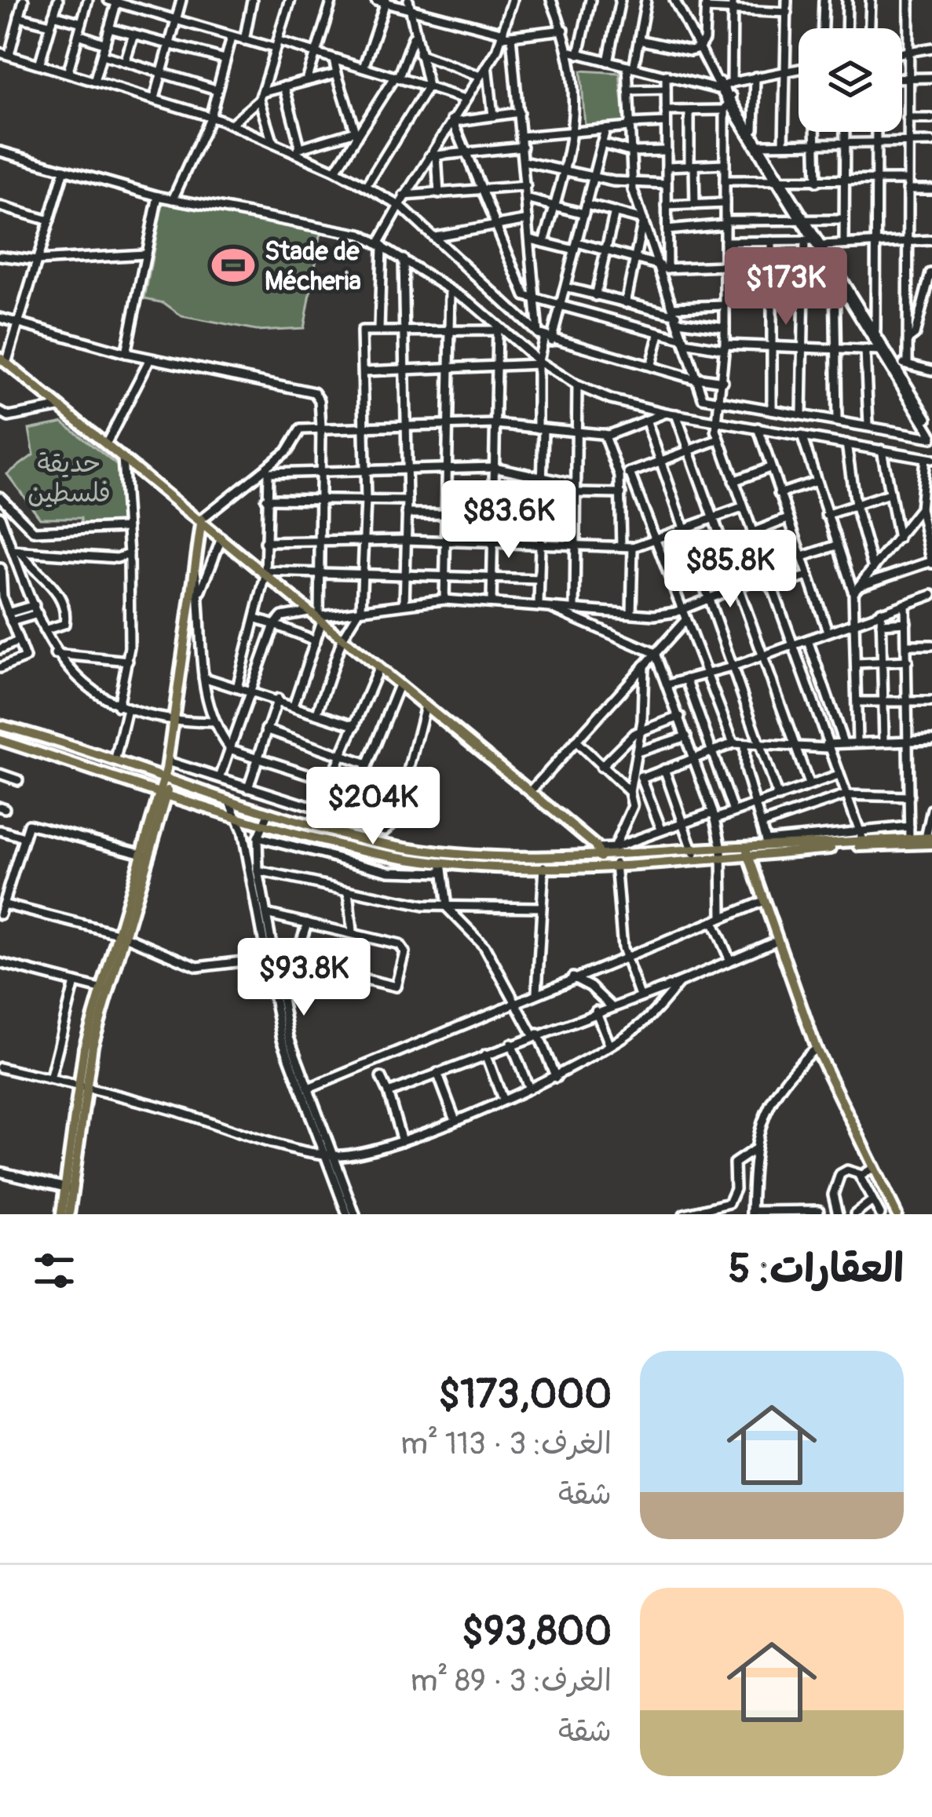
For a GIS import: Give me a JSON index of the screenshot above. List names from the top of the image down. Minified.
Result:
{"parks":["حديقة فلسطين"],"places":{"sports":["Stade de Mécheria"]},"page":{"price":["$173K","$83.6K","$85.8K","$204K","$93.8K"],"heading":"العقارات: 5","list":[{"name":"$173,000","note":"الغرف: 3 · 113 m² · شقة"},{"name":"$93,800","note":"الغرف: 3 · 89 m² · شقة"}]}}
